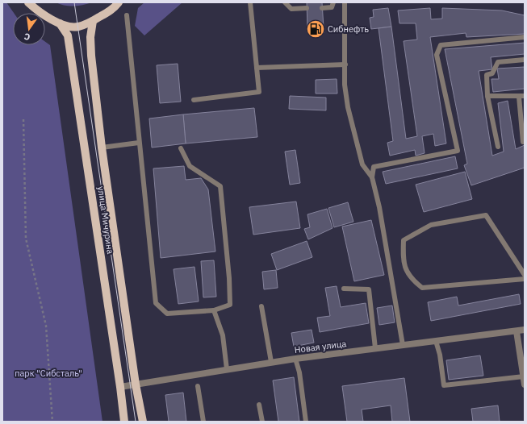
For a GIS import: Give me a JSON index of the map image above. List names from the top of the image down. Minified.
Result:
{"streets":{"main road":["улица Мичурина"],"street":["Новая улица"]},"crossings":[["улица Мичурина","Новая улица"]],"parks":["парк \"Сибсталь\""],"places":{"fuel station":["Сибнефть"]},"north":"bottom"}
